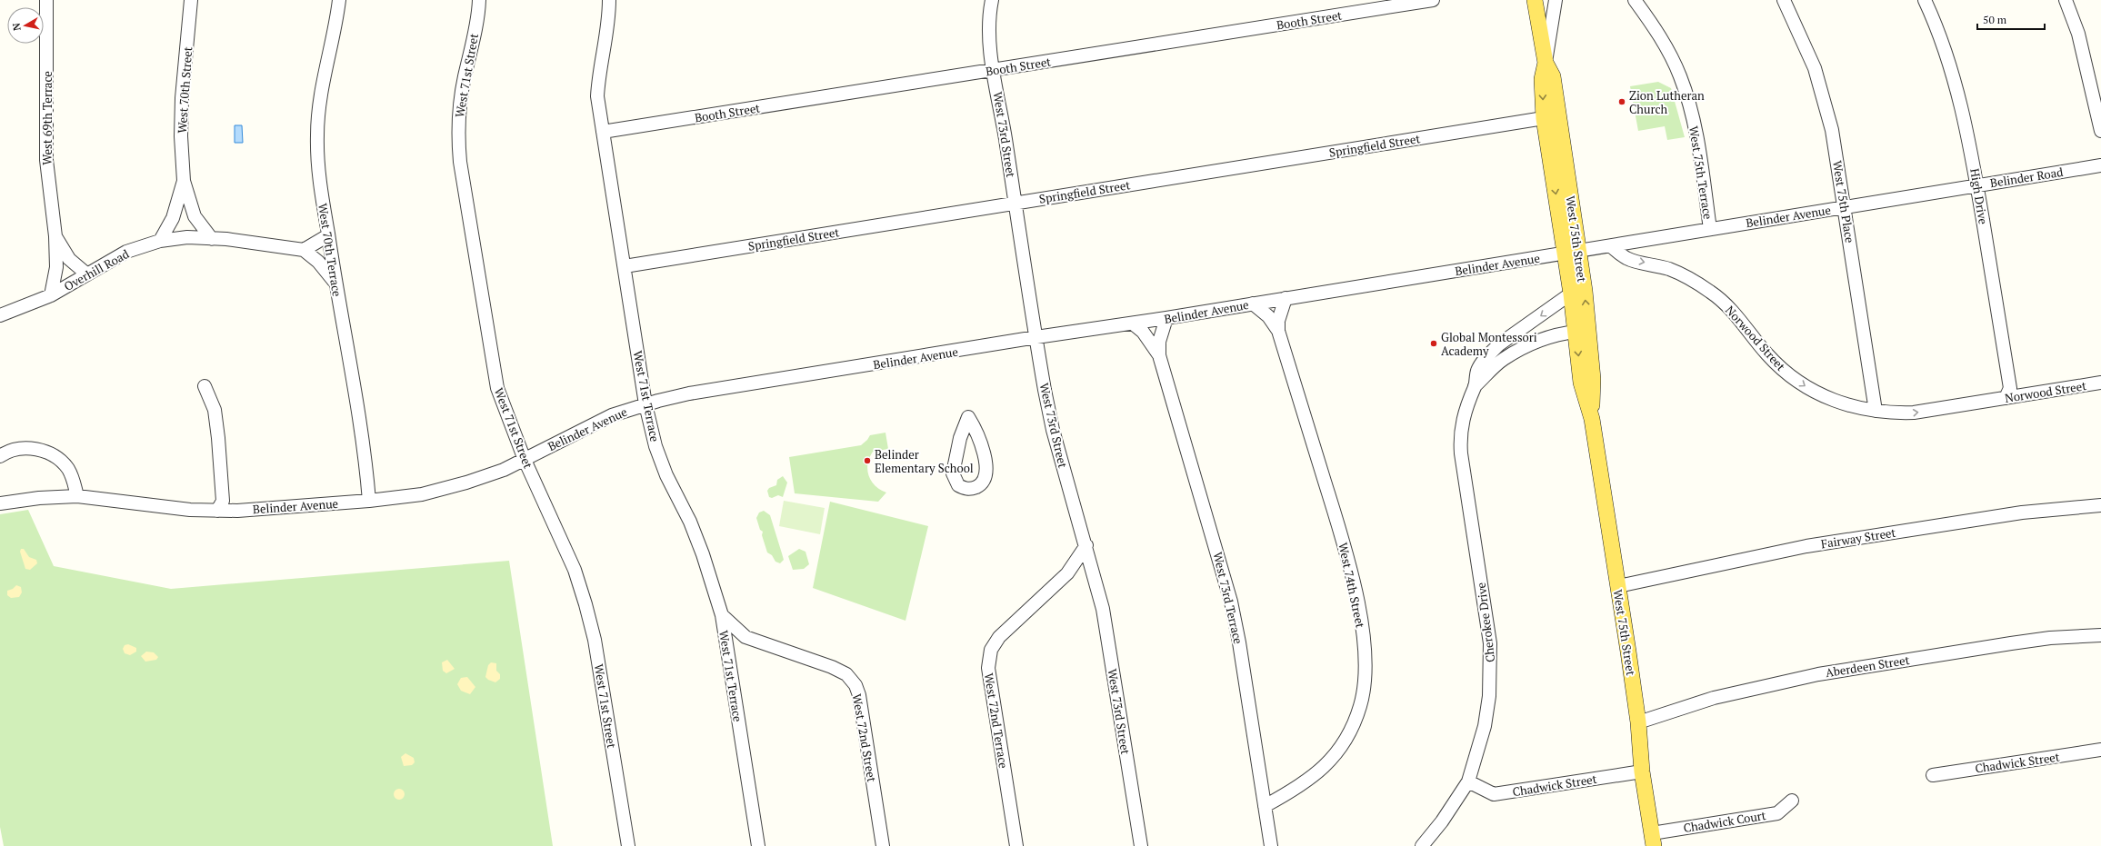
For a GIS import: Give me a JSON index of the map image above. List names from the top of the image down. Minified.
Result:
{"streets":{"main road":["West 75th Street"],"street":["Booth Street","West 71st Street","West 70th Street","West 69th Terrace","West 73rd Street","Springfield Street","West 75th Terrace","Belinder Road","High Drive","West 75th Place","Belinder Avenue","West 70th Terrace","Overhill Road","Norwood Street","West 71st Terrace","Fairway Street","West 74th Street","West 73rd Terrace","Cherokee Drive","Aberdeen Street","West 72nd Terrace","West 72nd Street","Chadwick Street","Chadwick Court"]},"crossings":[["Booth Street","West 73rd Street"],["Booth Street","West 71st Terrace"],["West 71st Street","Belinder Avenue"],["West 70th Street","Overhill Road"],["West 69th Terrace","Overhill Road"],["West 73rd Street","Springfield Street"],["West 73rd Street","Belinder Avenue"],["West 73rd Street","West 72nd Terrace"],["Springfield Street","West 75th Street"],["Springfield Street","West 71st Terrace"],["West 75th Terrace","Belinder Avenue"],["Belinder Road","High Drive"],["Belinder Road","West 75th Place"],["Belinder Road","Belinder Avenue"],["High Drive","Norwood Street"],["West 75th Place","Belinder Avenue"],["West 75th Place","Norwood Street"],["Belinder Avenue","West 75th Street"],["Belinder Avenue","West 70th Terrace"],["Belinder Avenue","Norwood Street"],["Belinder Avenue","West 71st Terrace"],["Belinder Avenue","West 74th Street"],["Belinder Avenue","West 73rd Terrace"],["West 75th Street","Fairway Street"],["West 75th Street","Cherokee Drive"],["West 75th Street","Aberdeen Street"],["West 75th Street","Chadwick Street"],["West 75th Street","Chadwick Court"],["West 71st Terrace","West 72nd Street"],["West 74th Street","West 73rd Terrace"],["Cherokee Drive","Chadwick Street"]],"one_way":["Norwood Street"],"places":["Zion Lutheran Church","Global Montessori Academy","Belinder Elementary School"],"scale_bar":"50 m","north":"left"}
